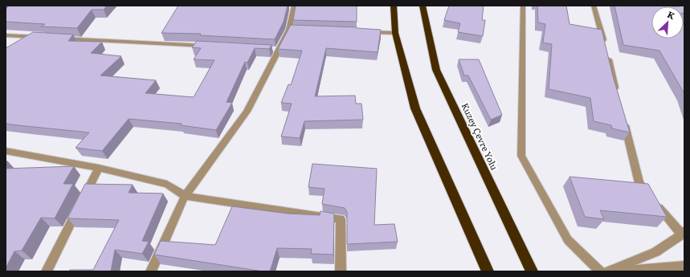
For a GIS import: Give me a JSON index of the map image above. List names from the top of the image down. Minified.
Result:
{"streets":{"highway":["Kuzey Çevre Yolu"]},"north":"top right"}
